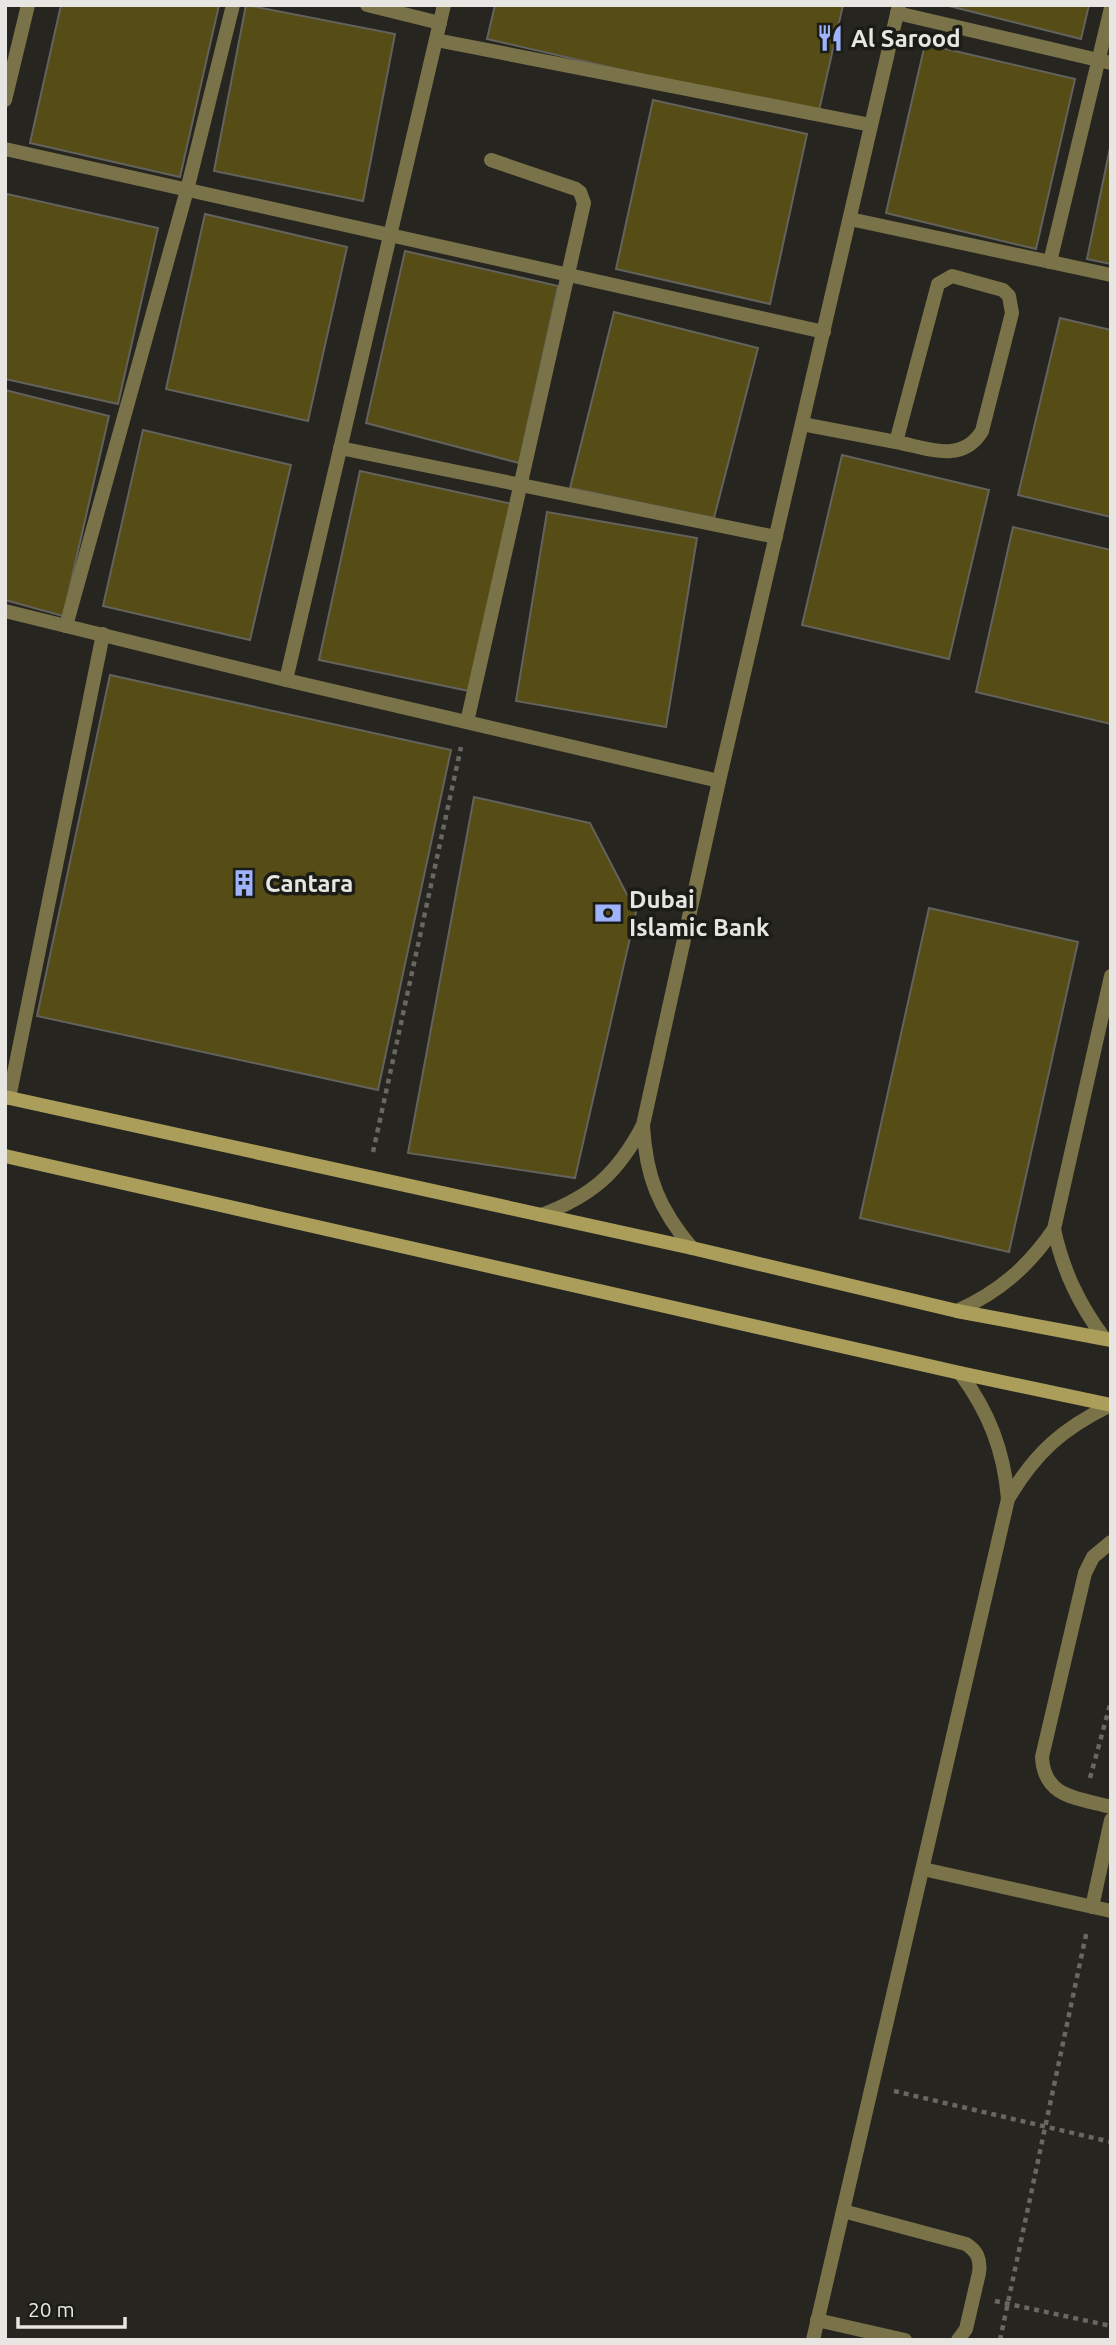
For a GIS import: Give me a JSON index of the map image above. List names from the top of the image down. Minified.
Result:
{"places":{"restaurant":["Al Sarood"],"building":["Cantara"],"bank":["Dubai Islamic Bank"]},"scale_bar":"20 m"}
